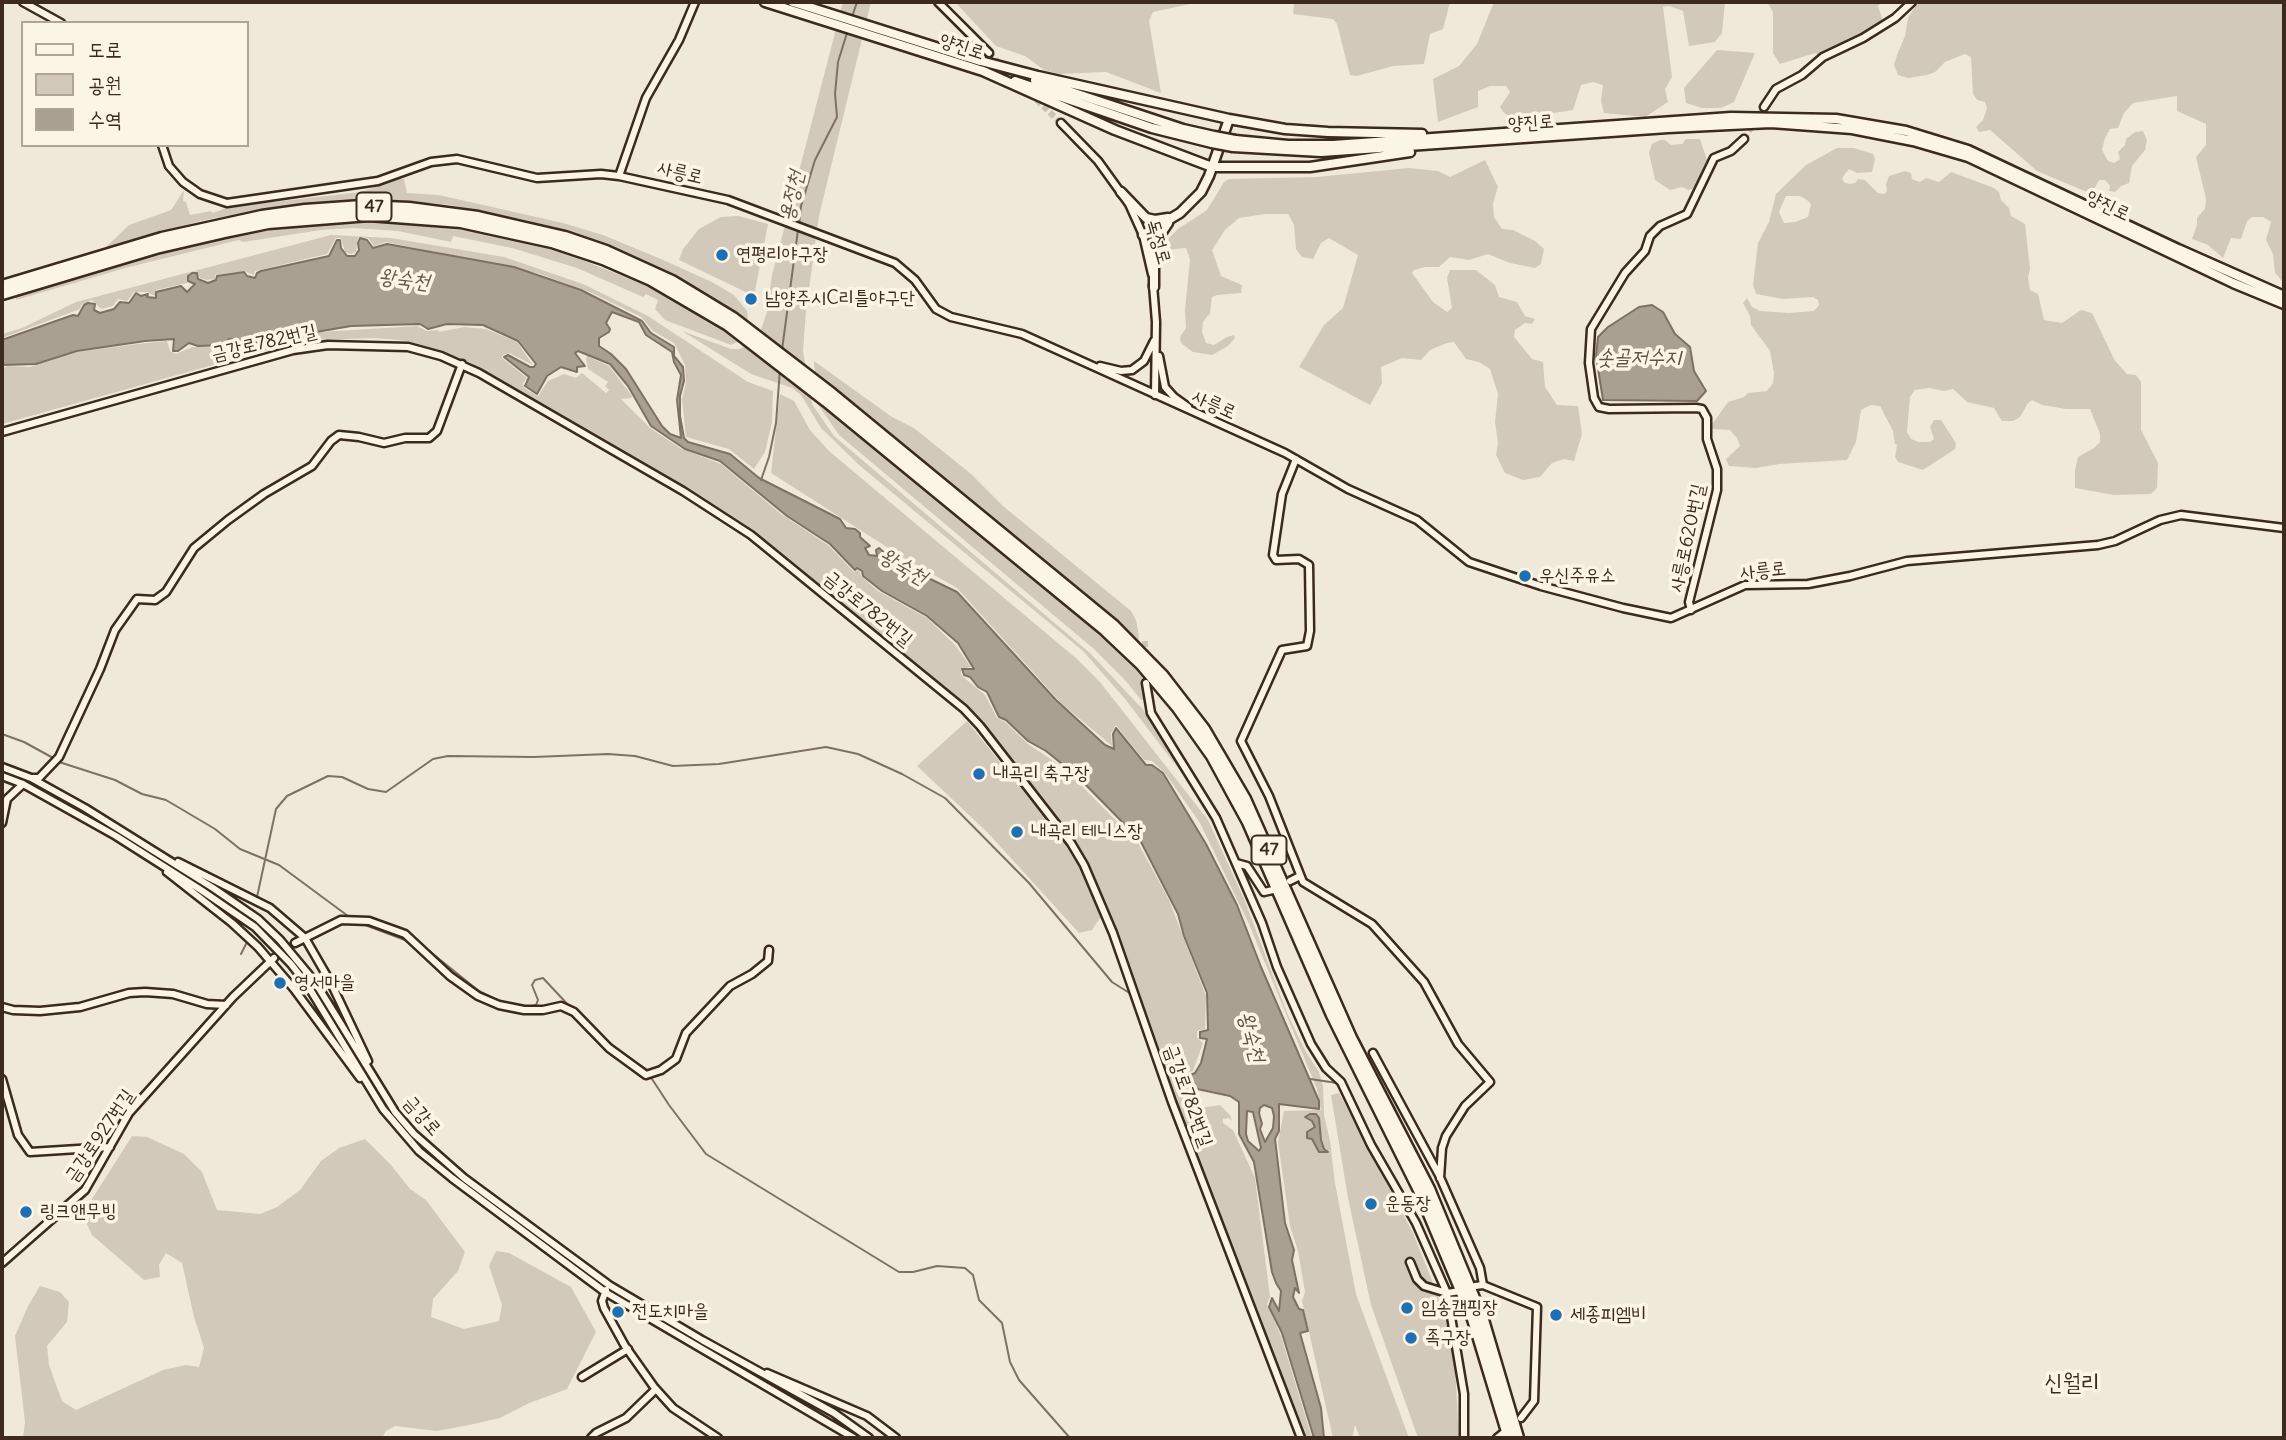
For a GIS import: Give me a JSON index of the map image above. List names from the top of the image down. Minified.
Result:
{"streets":{"highway":["47"],"main road":["양진로"],"street":["사릉로","독정로","금강로782번길","사릉로620번길","금강로","금강로927번길"]},"crossings":[["사릉로","독정로"],["사릉로","사릉로620번길"]],"districts":["신월리"],"water":["용정천","왕숙천","솟골저수지"],"places":["연평리야구장","남양주시C리틀야구단","우신주유소","내곡리 축구장","내곡리 테니스장","영서마을","운동장","링크앤무빙","임송캠핑장","전도치마을","세종피엠비","족구장"],"legend":["도로","공원","수역"]}
